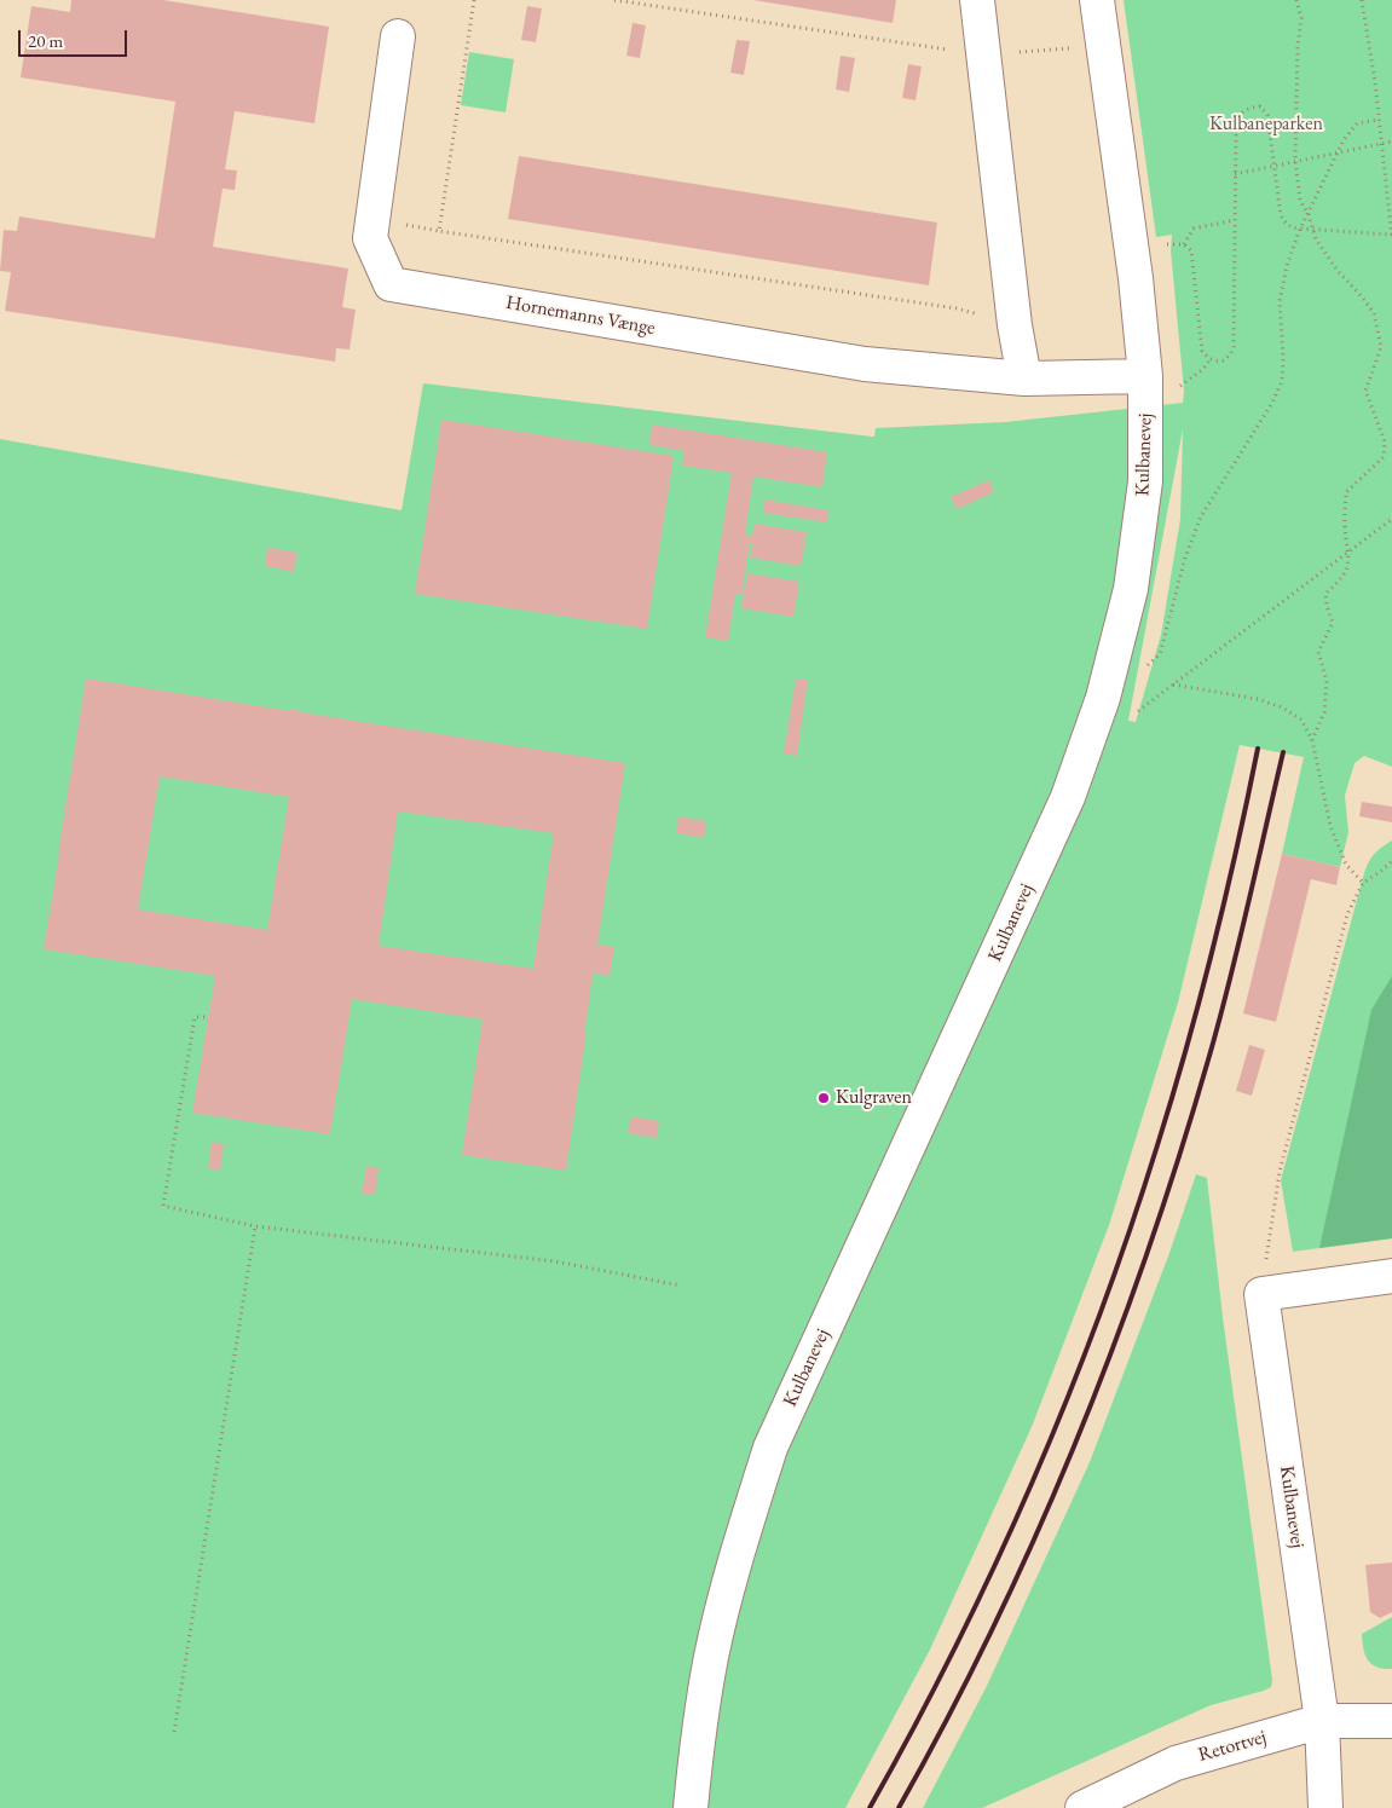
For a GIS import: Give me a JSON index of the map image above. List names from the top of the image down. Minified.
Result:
{"streets":{"street":["Hornemanns Vænge","Kulbanevej","Retortvej"]},"crossings":[["Hornemanns Vænge","Kulbanevej"],["Kulbanevej","Retortvej"]],"parks":["Kulbaneparken"],"places":["Kulgraven"],"scale_bar":"20 m"}
